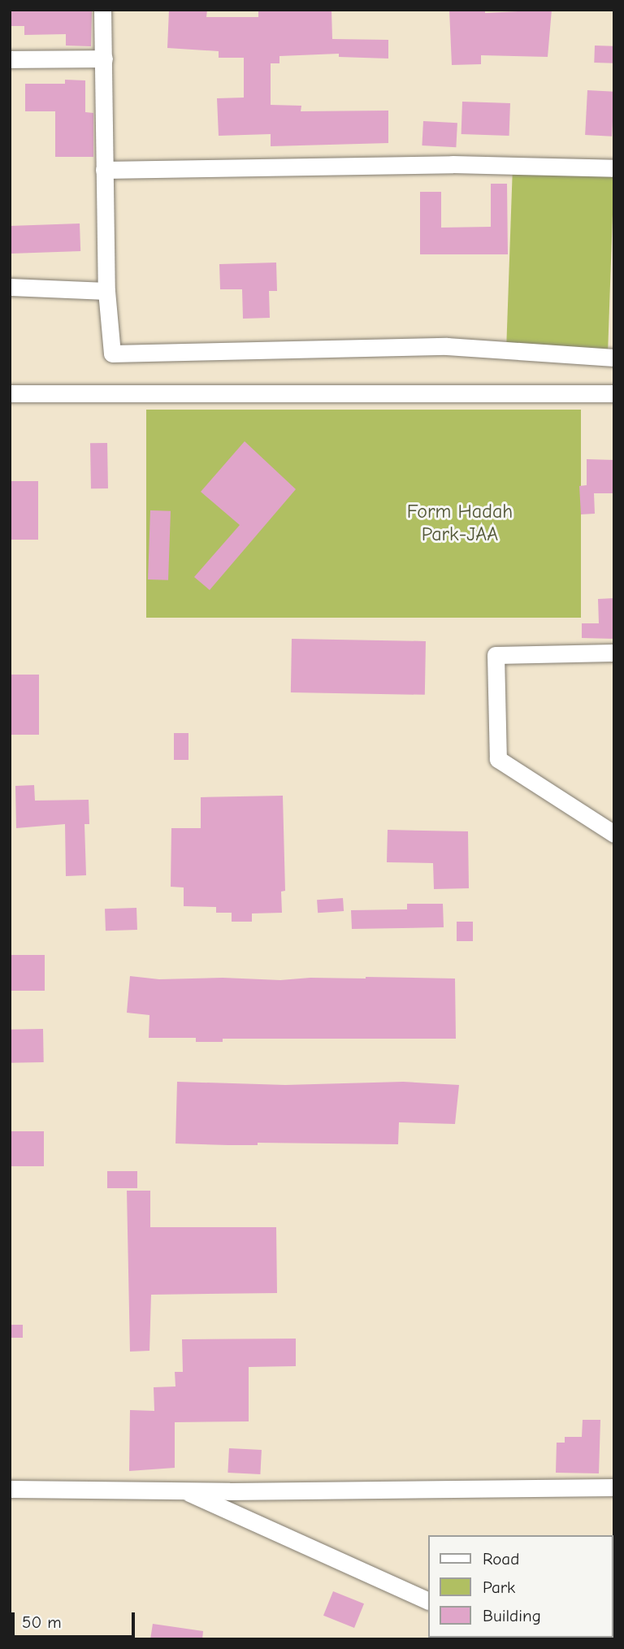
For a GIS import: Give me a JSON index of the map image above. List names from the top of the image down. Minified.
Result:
{"parks":["Form Hadah Park-JAA"],"legend":["Road","Park","Building"],"scale_bar":"50 m"}
